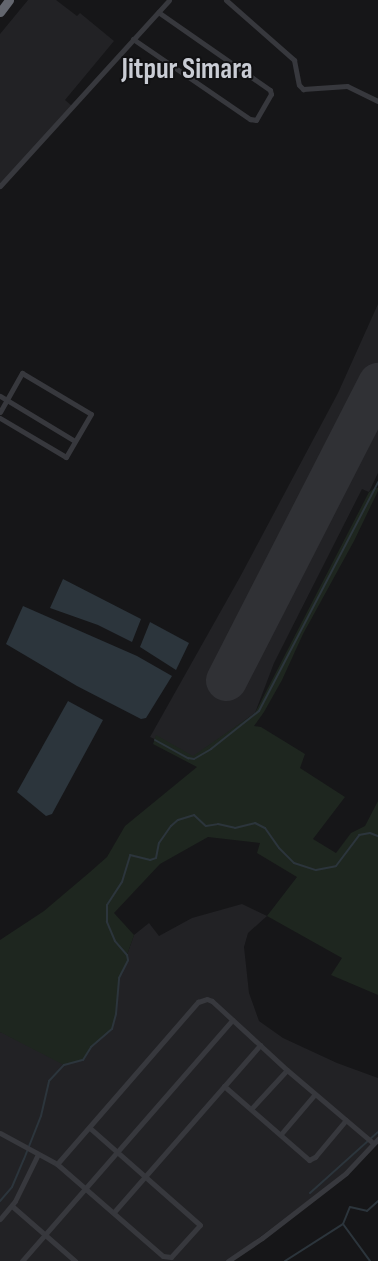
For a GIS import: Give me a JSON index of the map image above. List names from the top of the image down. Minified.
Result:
{"districts":["Jitpur Simara"]}
